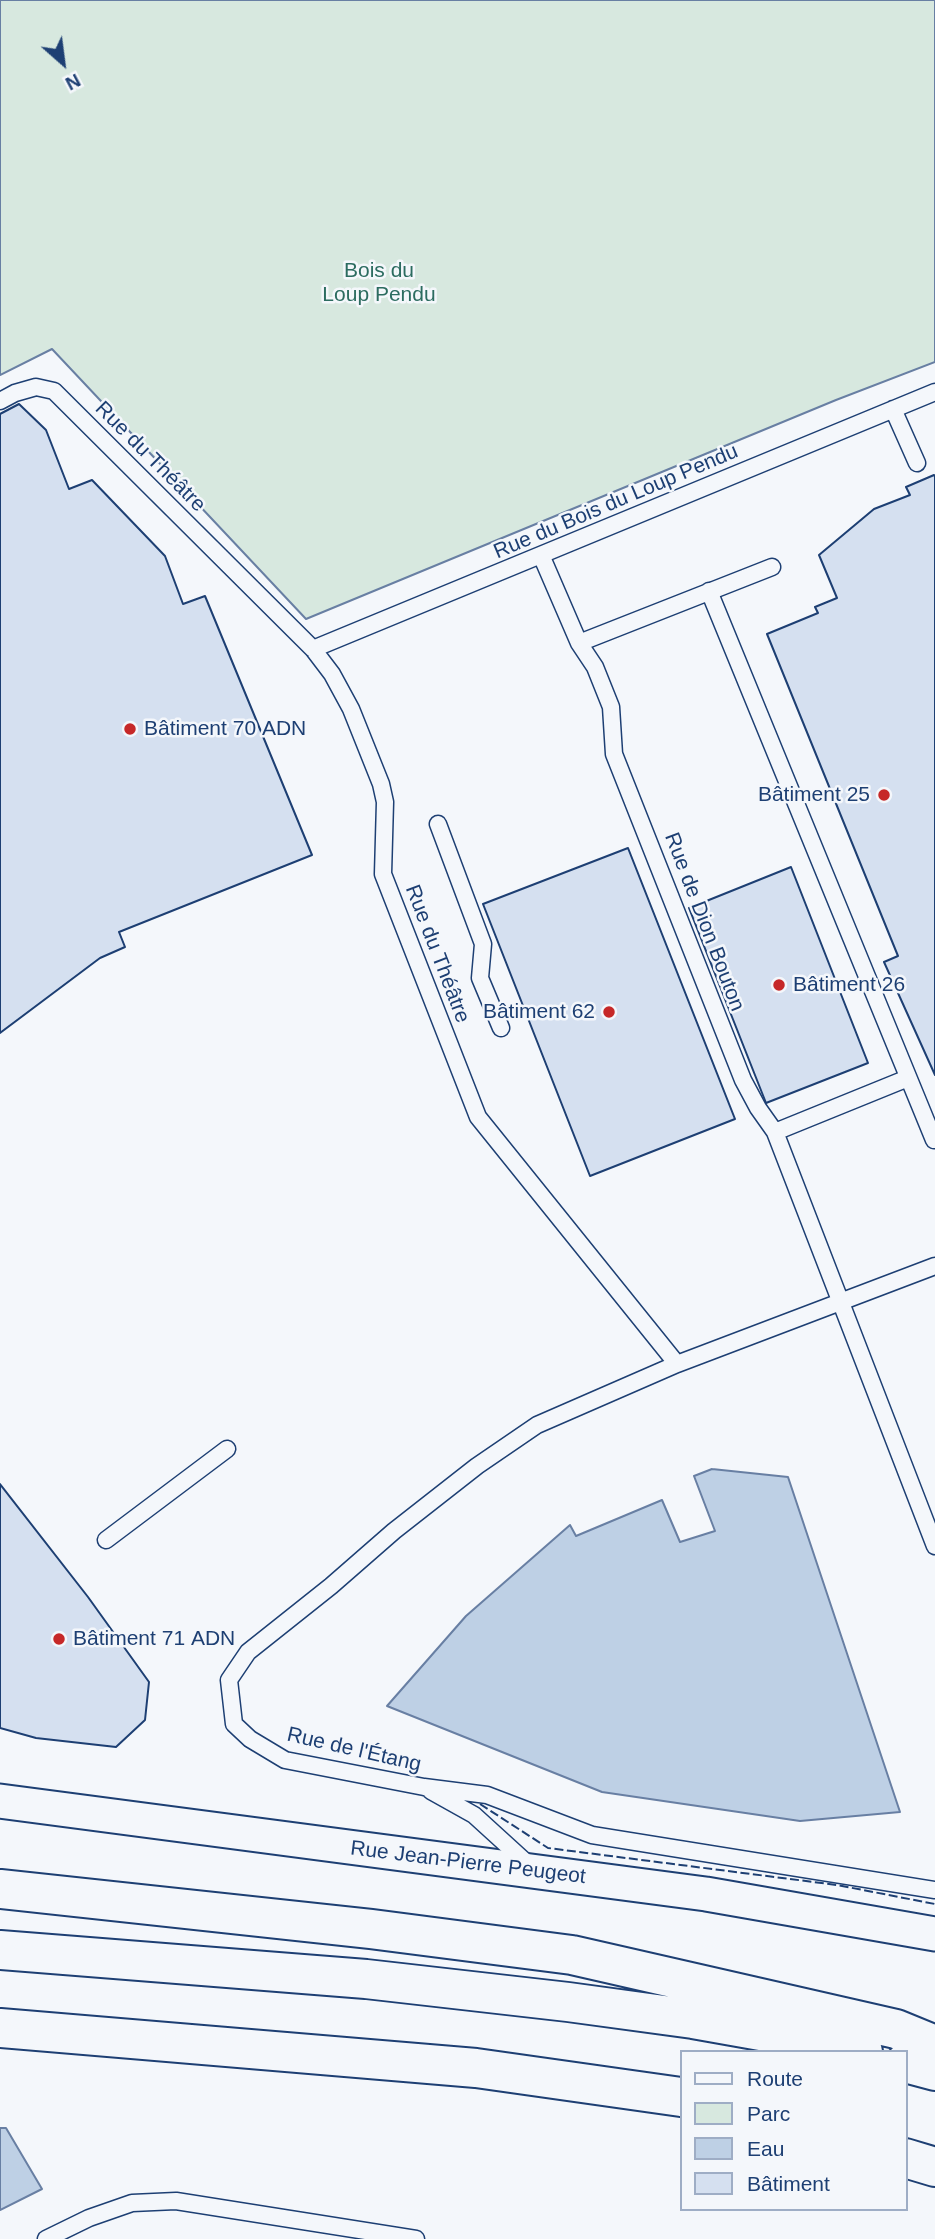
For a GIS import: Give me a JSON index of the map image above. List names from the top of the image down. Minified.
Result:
{"streets":{"street":["Rue Jean-Pierre Peugeot"],"lane":["Rue du Théâtre","Rue du Bois du Loup Pendu","Rue de Dion Bouton","Rue de l'Étang"]},"crossings":[["Rue du Théâtre","Rue du Bois du Loup Pendu"],["Rue du Théâtre","Rue de l'Étang"],["Rue du Bois du Loup Pendu","Rue de Dion Bouton"]],"parks":["Bois du Loup Pendu"],"places":["Bâtiment 70 ADN","Bâtiment 25","Bâtiment 26","Bâtiment 62","Bâtiment 71 ADN"],"legend":["Route","Parc","Eau","Bâtiment"],"north":"bottom right"}
